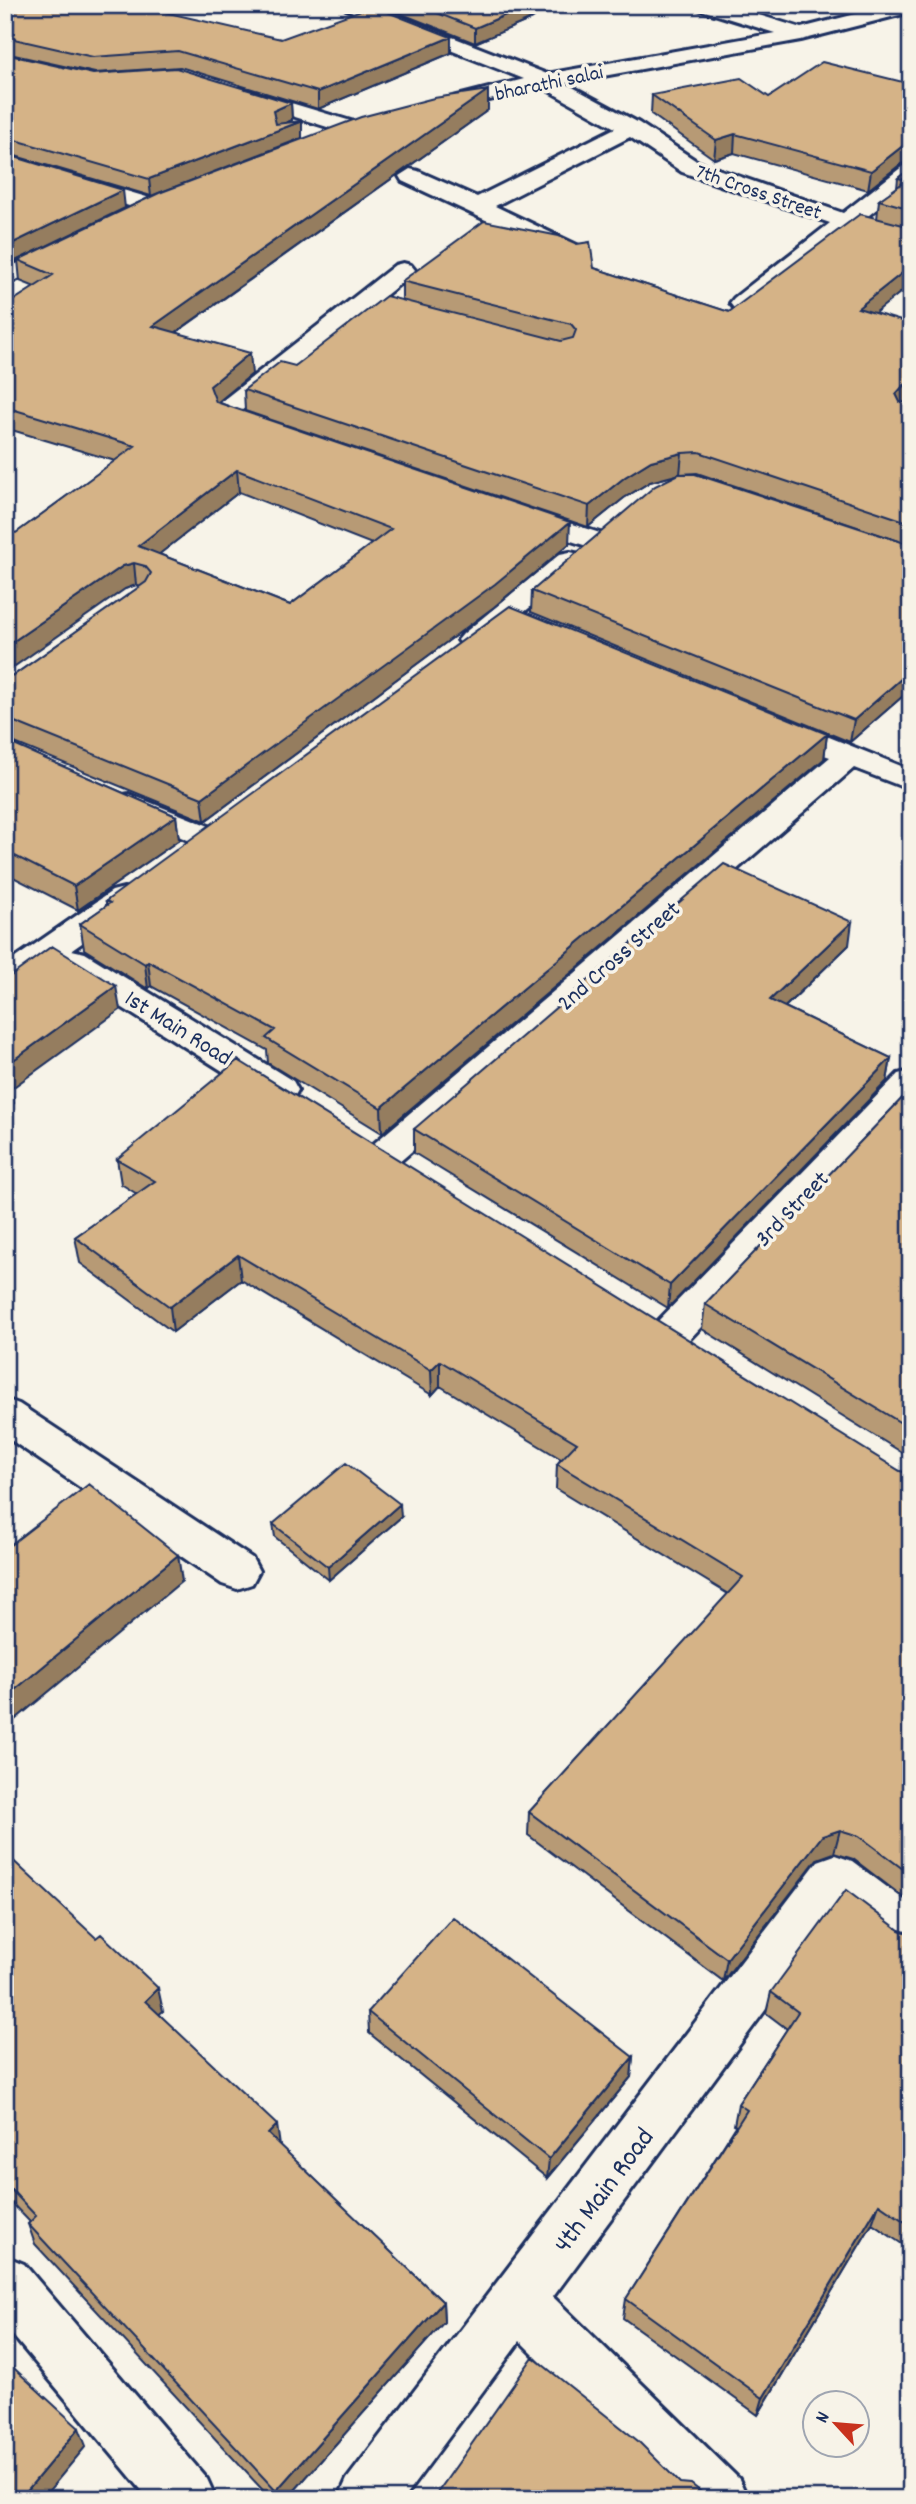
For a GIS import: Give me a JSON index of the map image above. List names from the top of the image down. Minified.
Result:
{"streets":{"street":["bharathi salai","7th Cross Street","2nd Cross Street","1st Main Road","3rd Street","4th Main Road"]},"crossings":[["bharathi salai","7th Cross Street"]],"north":"top left"}
